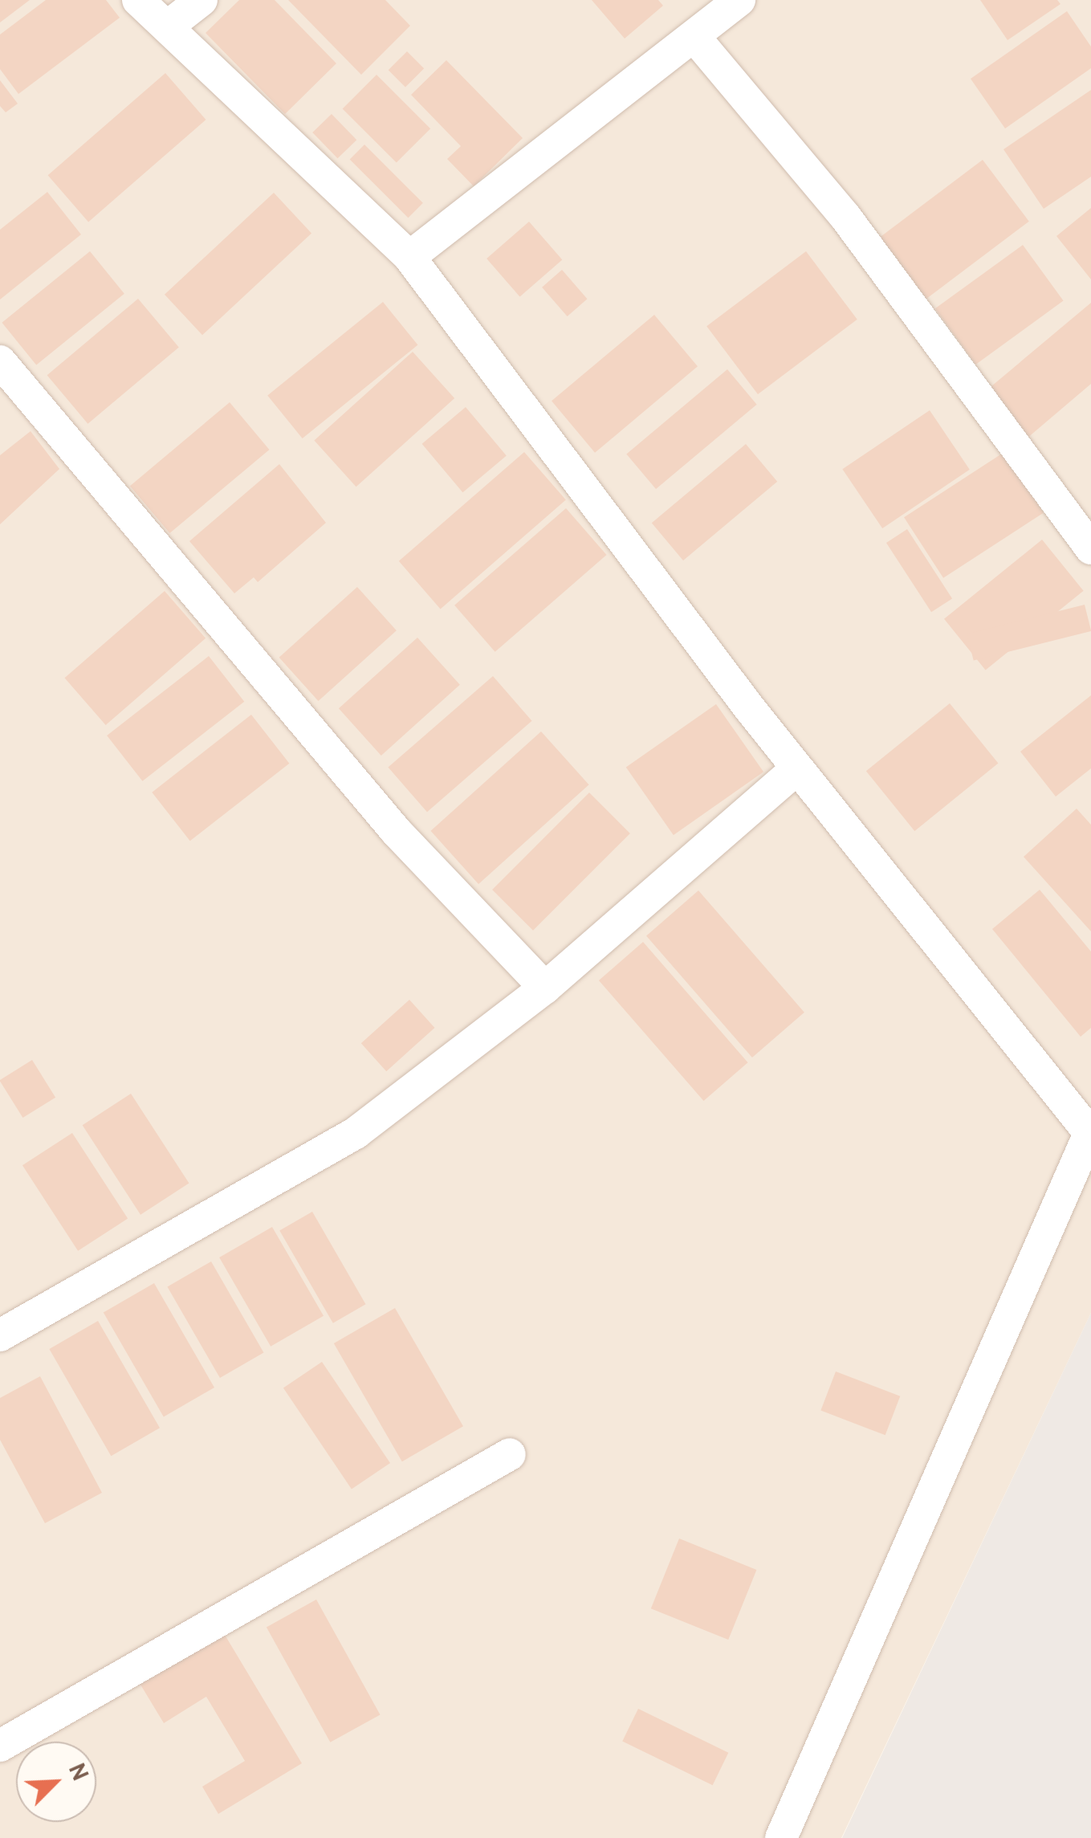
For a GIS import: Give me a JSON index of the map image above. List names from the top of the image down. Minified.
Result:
{"north":"top right"}
